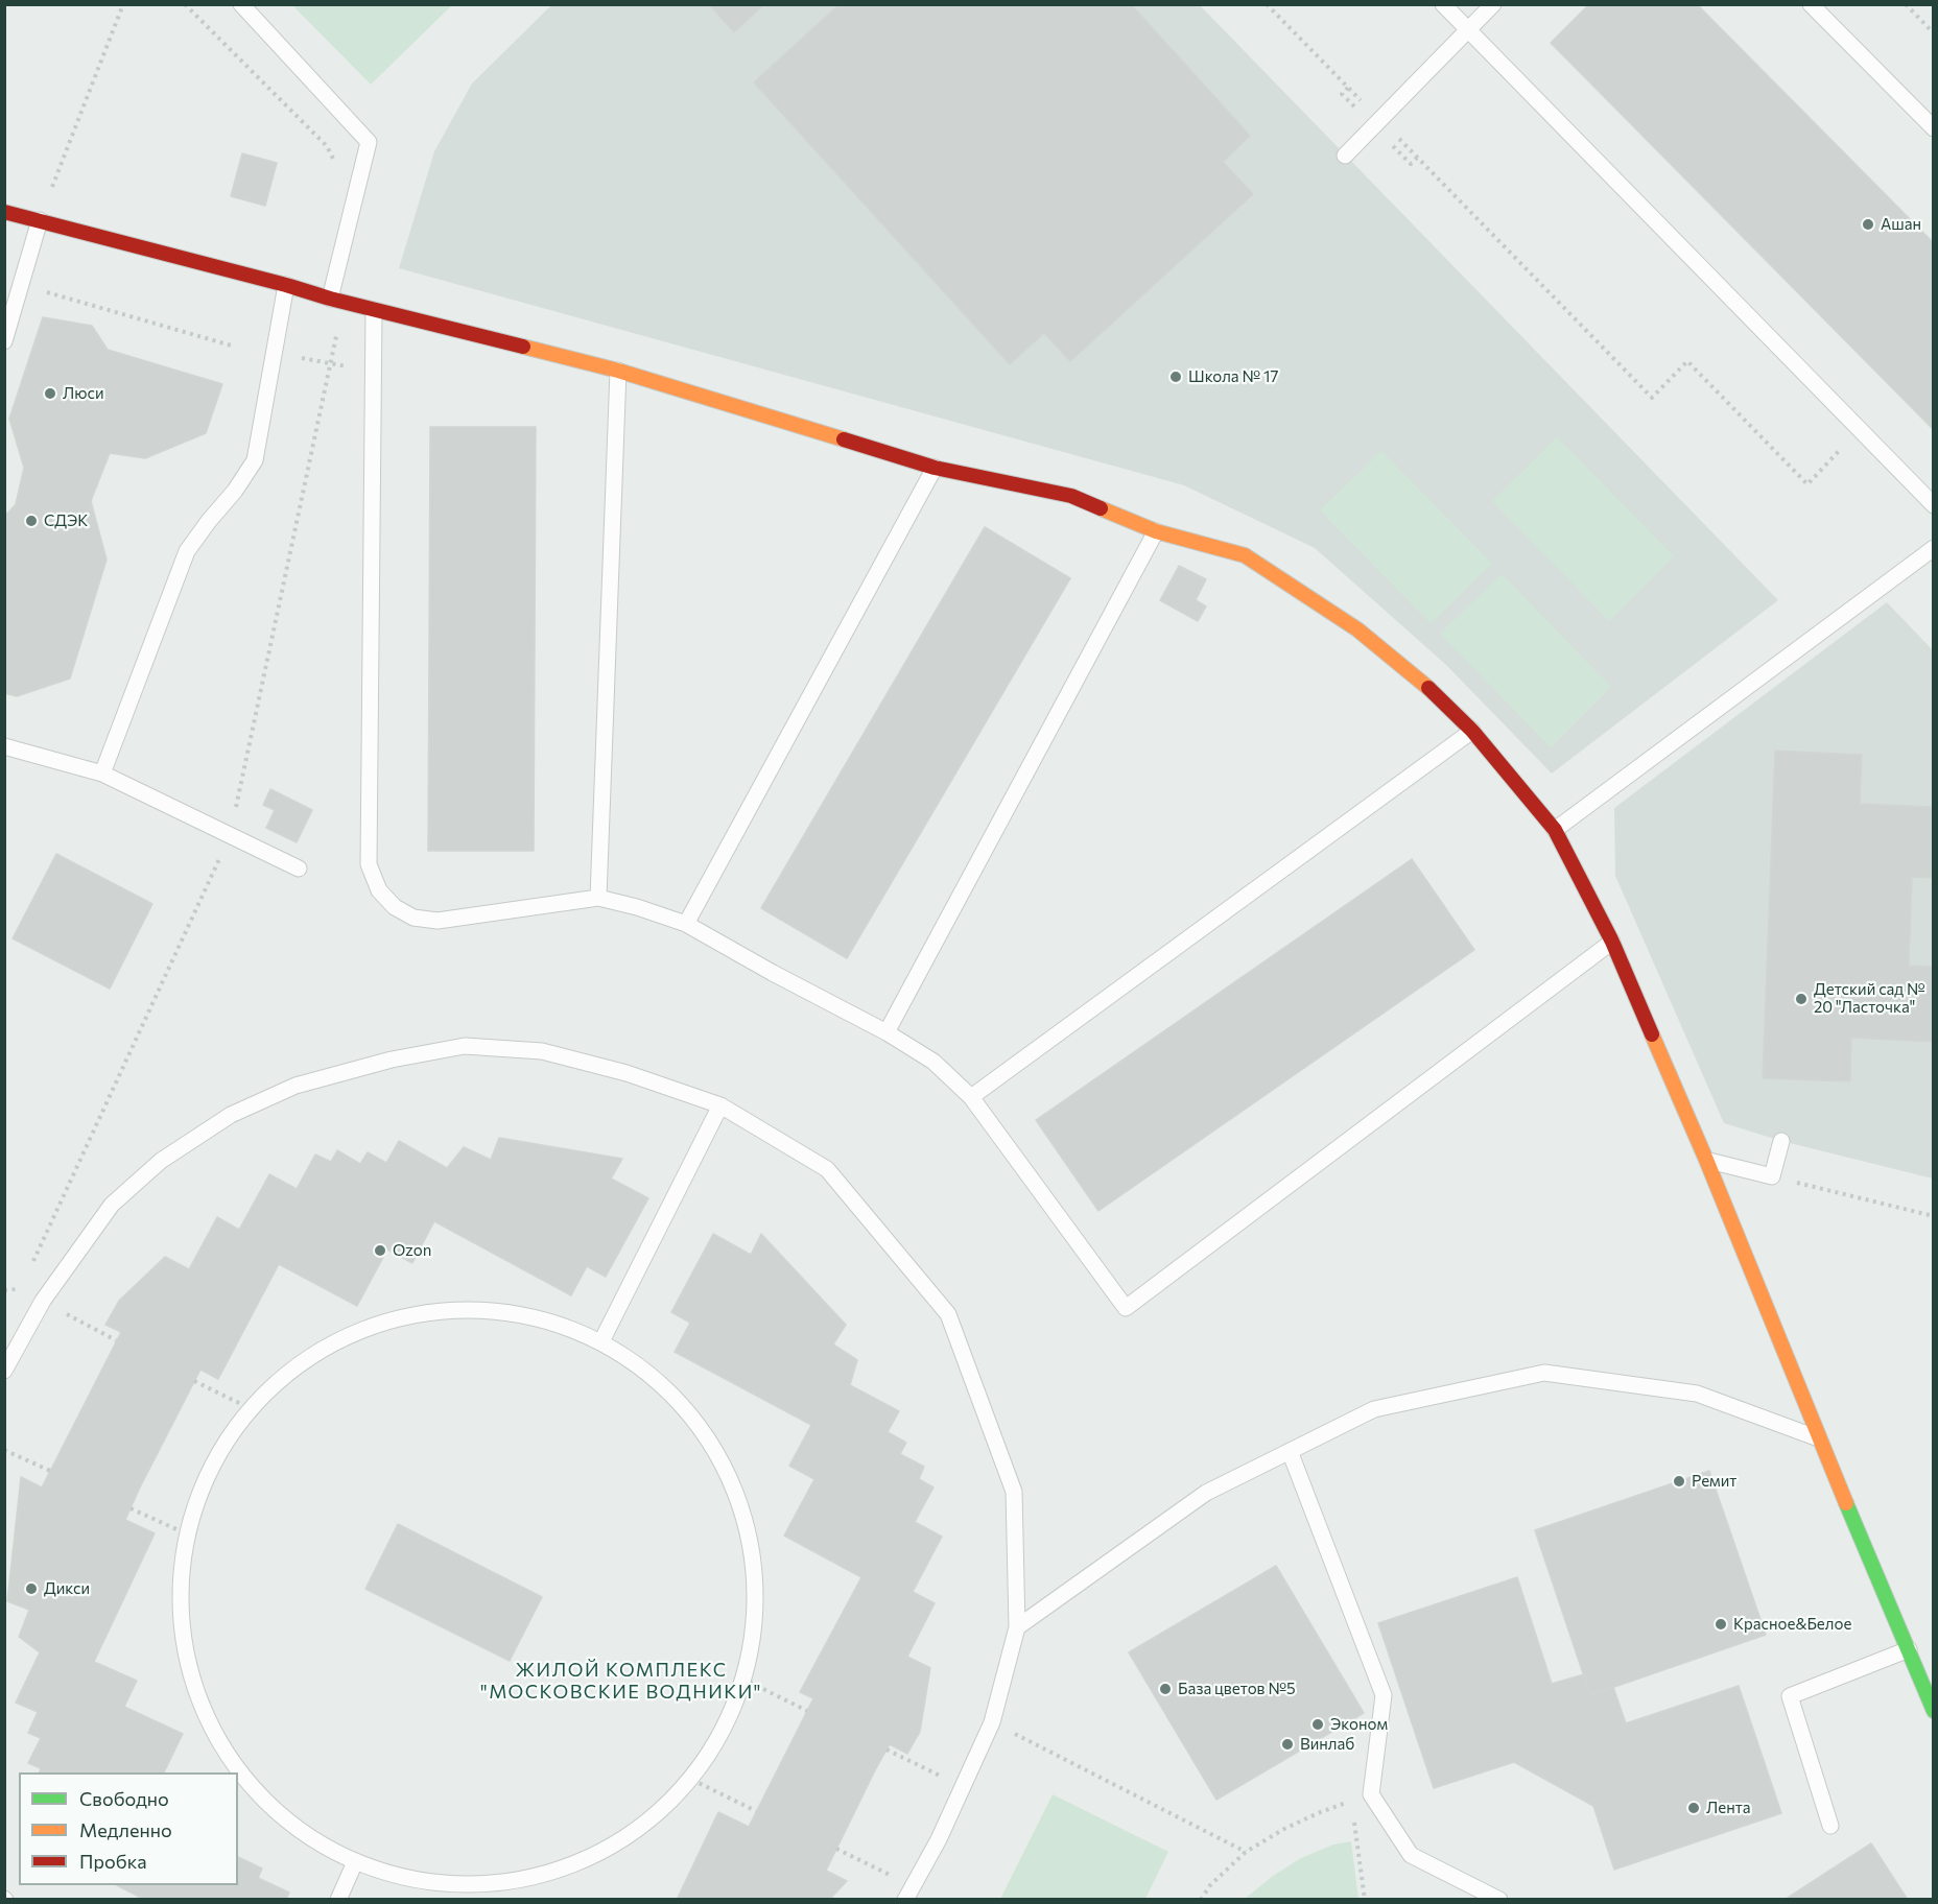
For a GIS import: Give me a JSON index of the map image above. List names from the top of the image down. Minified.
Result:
{"districts":["ЖИЛОЙ КОМПЛЕКС \"МОСКОВСКИЕ ВОДНИКИ\""],"places":["Ашан","Школа № 17","Люси","СДЭК","Детский сад № 20 \"Ласточка\"","Ozon","Ремит","Дикси","Красное&Белое","База цветов №5","Эконом","Винлаб","Лента"],"legend":["Свободно","Медленно","Пробка"]}
